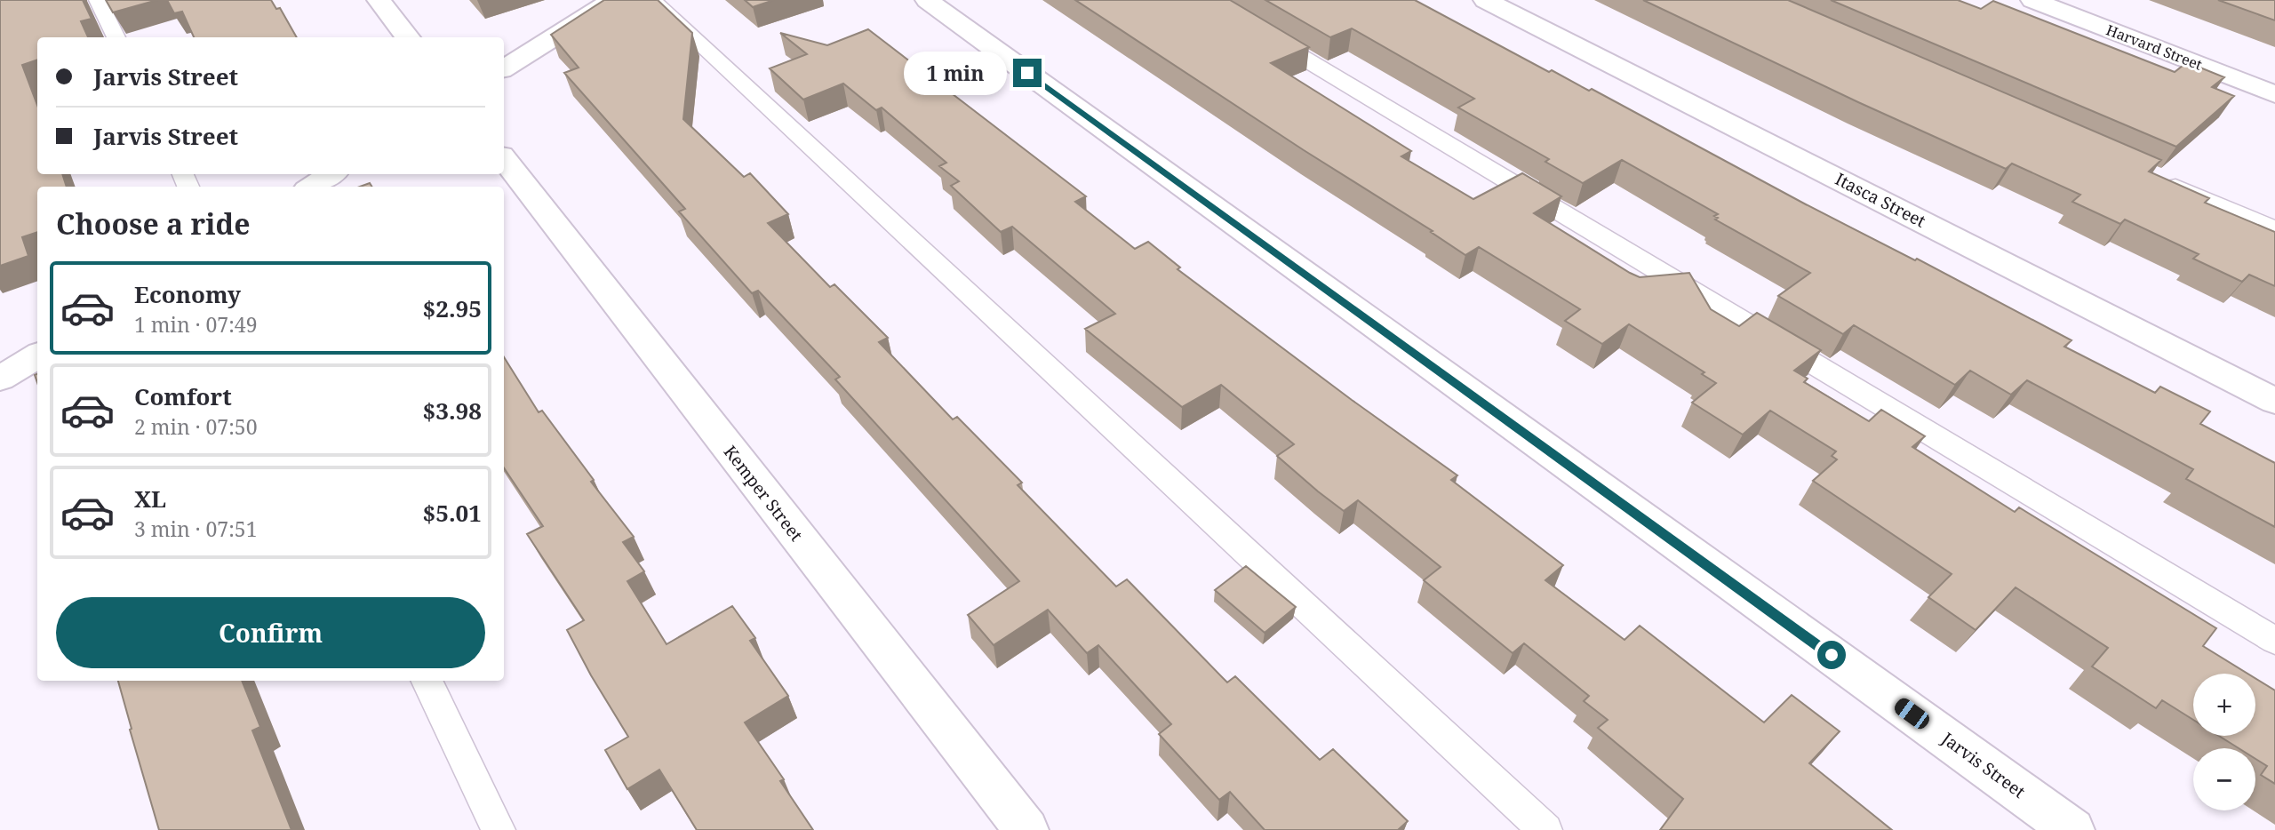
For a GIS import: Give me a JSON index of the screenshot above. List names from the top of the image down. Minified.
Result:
{"streets":{"street":["Harvard Street","Itasca Street","Kemper Street","Jarvis Street"]},"page":{"banner":["Jarvis Street","Jarvis Street"],"bubble":"1 min","heading":"Choose a ride","list":[{"name":"Economy","note":"1 min · 07:49","value":"$2.95"},{"name":"Comfort","note":"2 min · 07:50","value":"$3.98"},{"name":"XL","note":"3 min · 07:51","value":"$5.01"}],"buttons":"Confirm","map_buttons":["+","−"]}}
